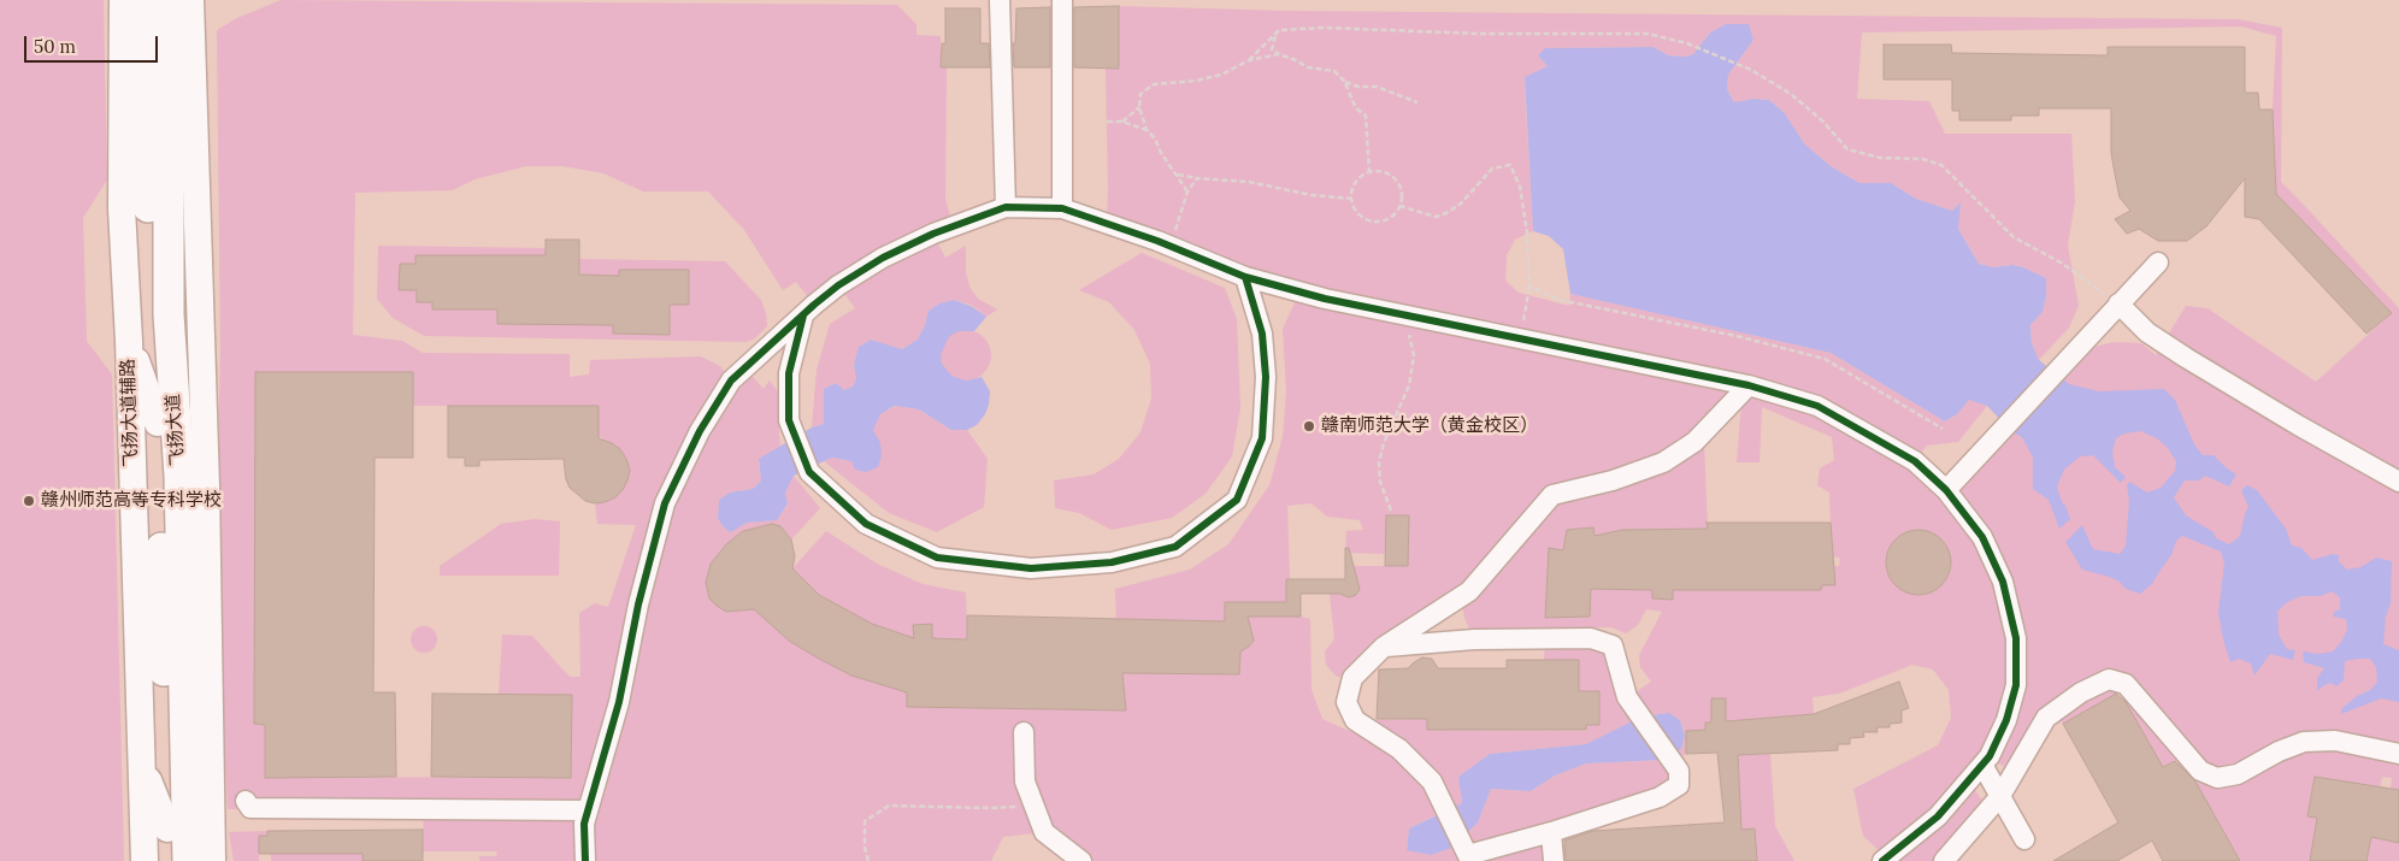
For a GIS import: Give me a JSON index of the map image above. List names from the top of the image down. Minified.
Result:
{"streets":{"main road":["飞扬大道"],"street":["飞扬大道辅路"]},"places":["赣南师范大学（黄金校区）","赣州师范高等专科学校"],"scale_bar":"50 m"}
